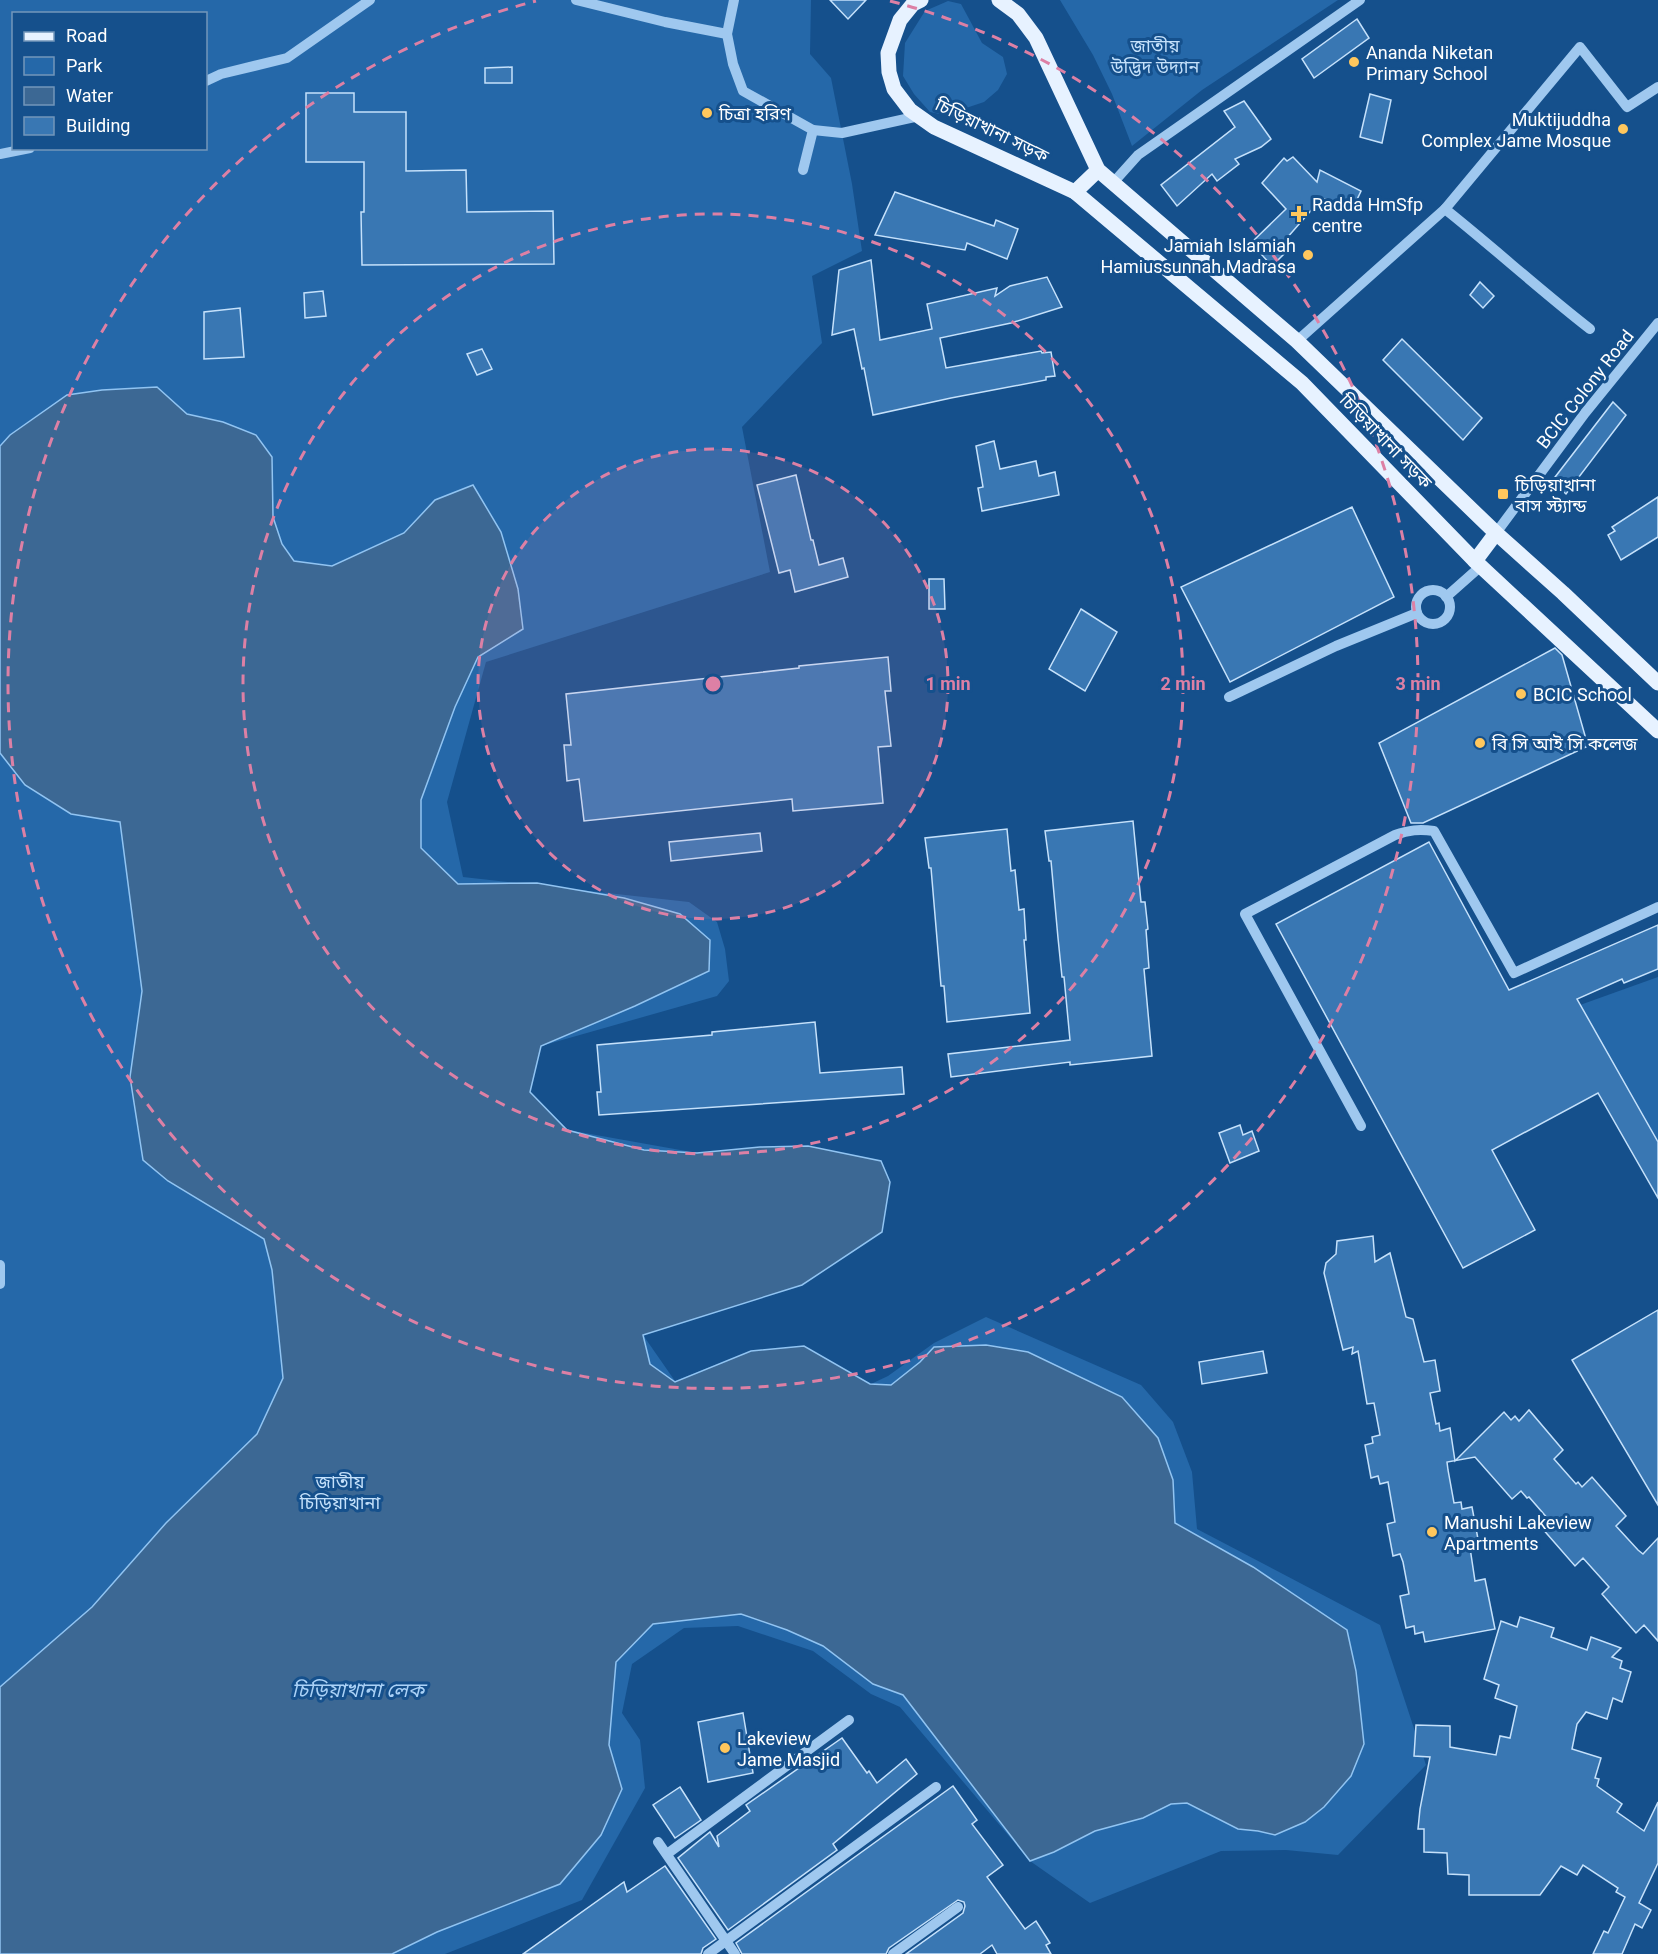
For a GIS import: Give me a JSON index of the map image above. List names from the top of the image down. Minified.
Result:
{"streets":{"main road":["চিড়িয়াখানা সড়ক"],"street":["BCIC Colony Road"]},"crossings":[["চিড়িয়াখানা সড়ক","BCIC Colony Road"]],"water":["চিড়িয়াখানা লেক"],"parks":["জাতীয় উদ্ভিদ উদ্যান","জাতীয় চিড়িয়াখানা"],"places":{"other":["Ananda Niketan Primary School","চিত্রা হরিণ","Muktijuddha Complex Jame Mosque","Jamiah Islamiah Hamiussunnah Madrasa","BCIC School","বি সি আই সি কলেজ","Manushi Lakeview Apartments","Lakeview Jame Masjid"],"health":["Radda HmSfp centre"],"transit":["চিড়িয়াখানা বাস স্ট্যান্ড"]},"legend":["Road","Park","Water","Building"],"rings":["1 min","2 min","3 min"]}
